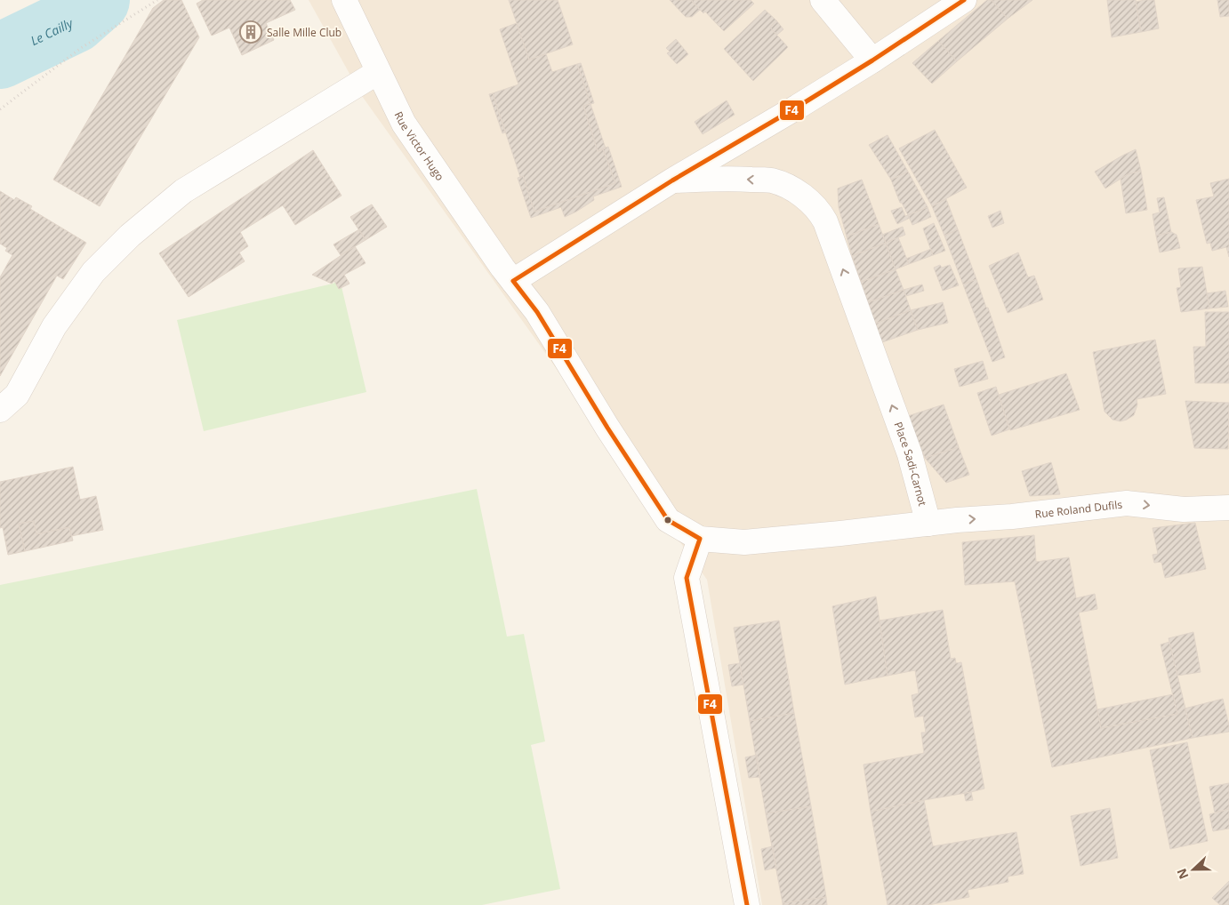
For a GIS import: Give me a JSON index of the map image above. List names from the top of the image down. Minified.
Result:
{"streets":{"street":["Rue Victor Hugo","Place Sadi-Carnot","Rue Roland Dufils"]},"crossings":[["Place Sadi-Carnot","Rue Roland Dufils"]],"one_way":["Place Sadi-Carnot","Rue Roland Dufils"],"water":["Le Cailly"],"places":{"building":["Salle Mille Club"]},"lines":["transit line F4"],"north":"left"}
